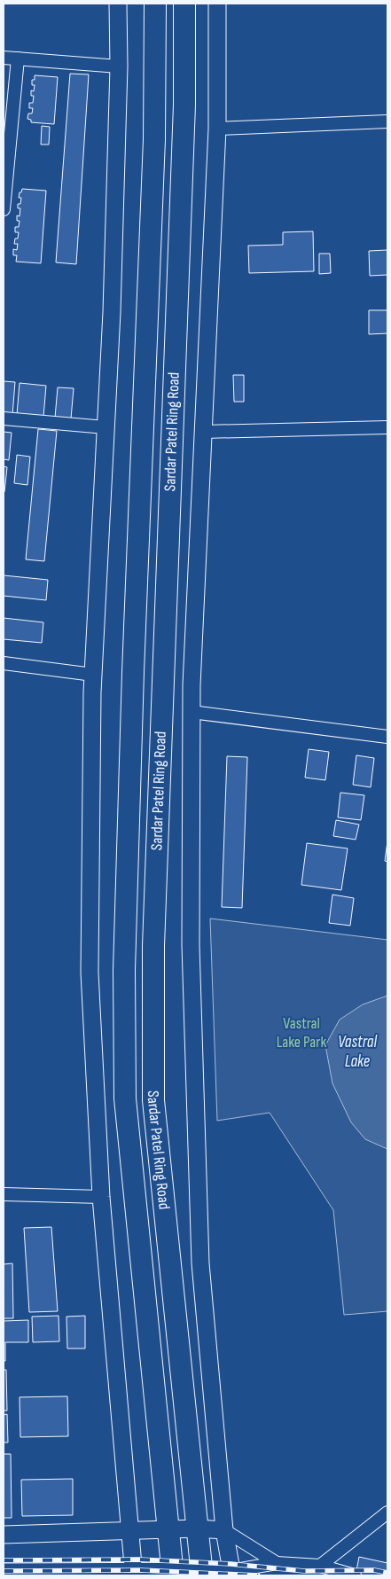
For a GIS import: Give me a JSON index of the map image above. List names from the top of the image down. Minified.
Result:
{"streets":{"highway":["Sardar Patel Ring Road"]},"water":["Vastral Lake"],"parks":["Vastral Lake Park"]}
